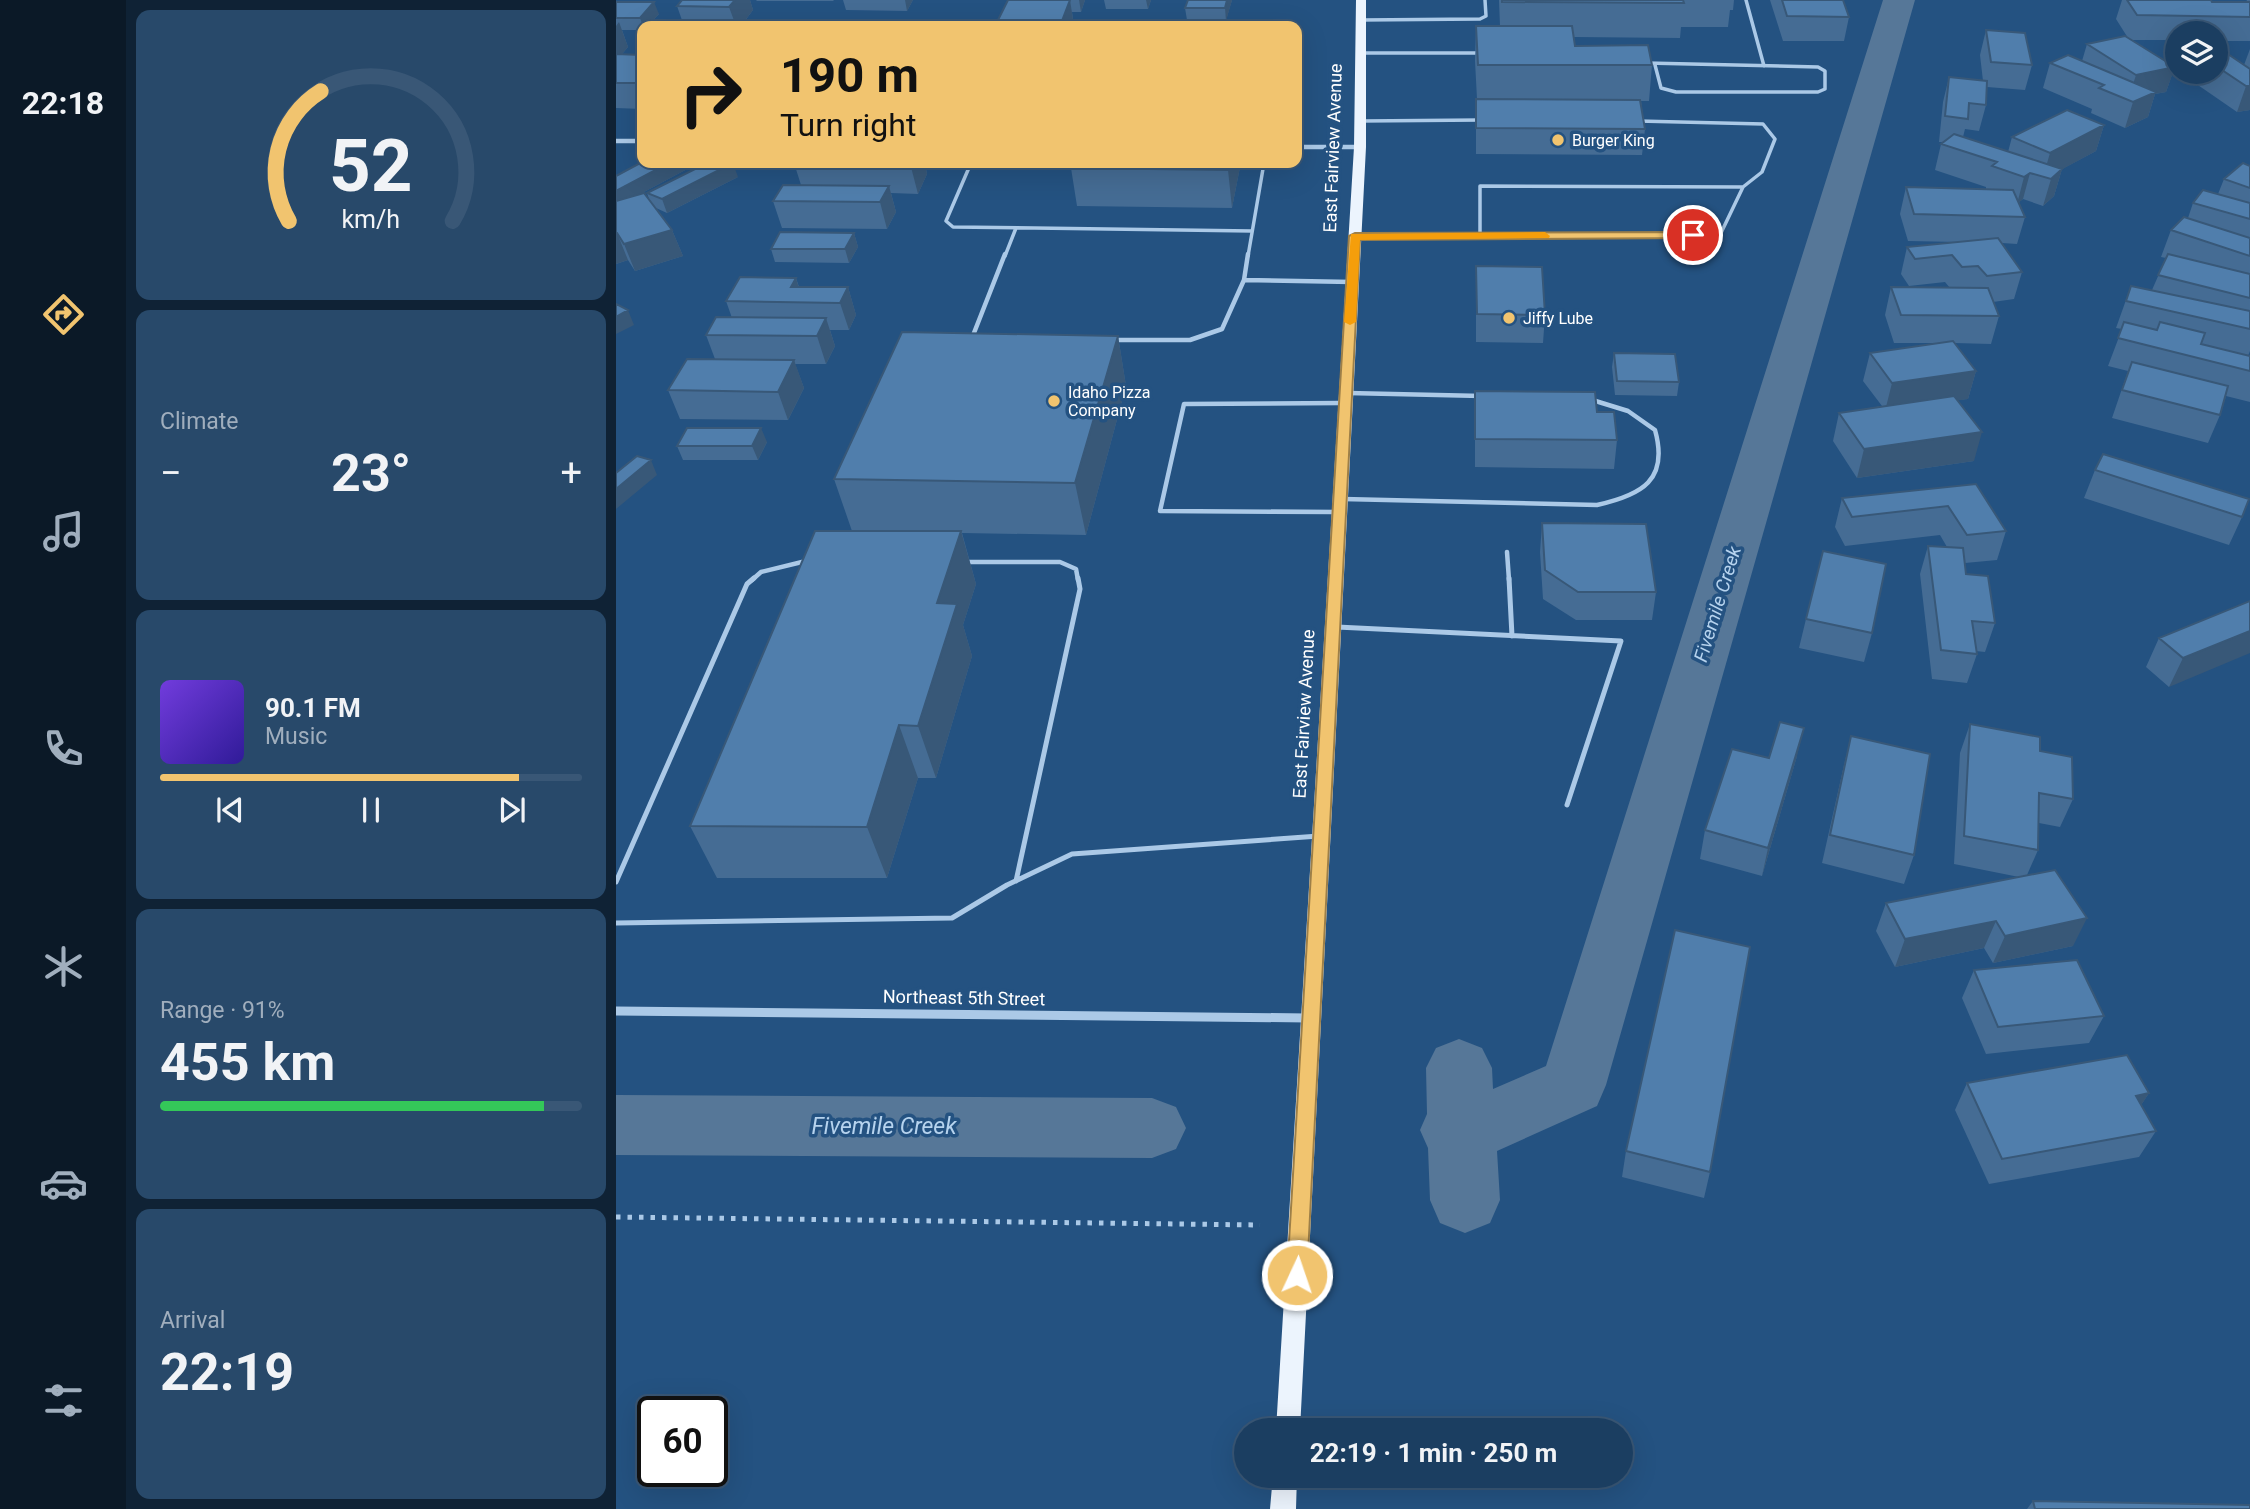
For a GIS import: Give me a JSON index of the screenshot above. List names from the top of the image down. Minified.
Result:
{"streets":{"main road":["East Fairview Avenue"],"street":["Northeast 5th Street"]},"crossings":[["East Fairview Avenue","Northeast 5th Street"]],"water":["Fivemile Creek"],"places":["Burger King","Jiffy Lube","Idaho Pizza Company"],"page":{"tabs":"22:18","turn":["190 m","Turn right"],"tile":["Climate",["Range · 91%","455 km"],["Arrival","22:19"]],"heat":["−","23°","+"],"song":["90.1 FM","Music"],"limit":"60","trip":"22:19 · 1 min · 250 m","gauge":["52","km/h"]}}
